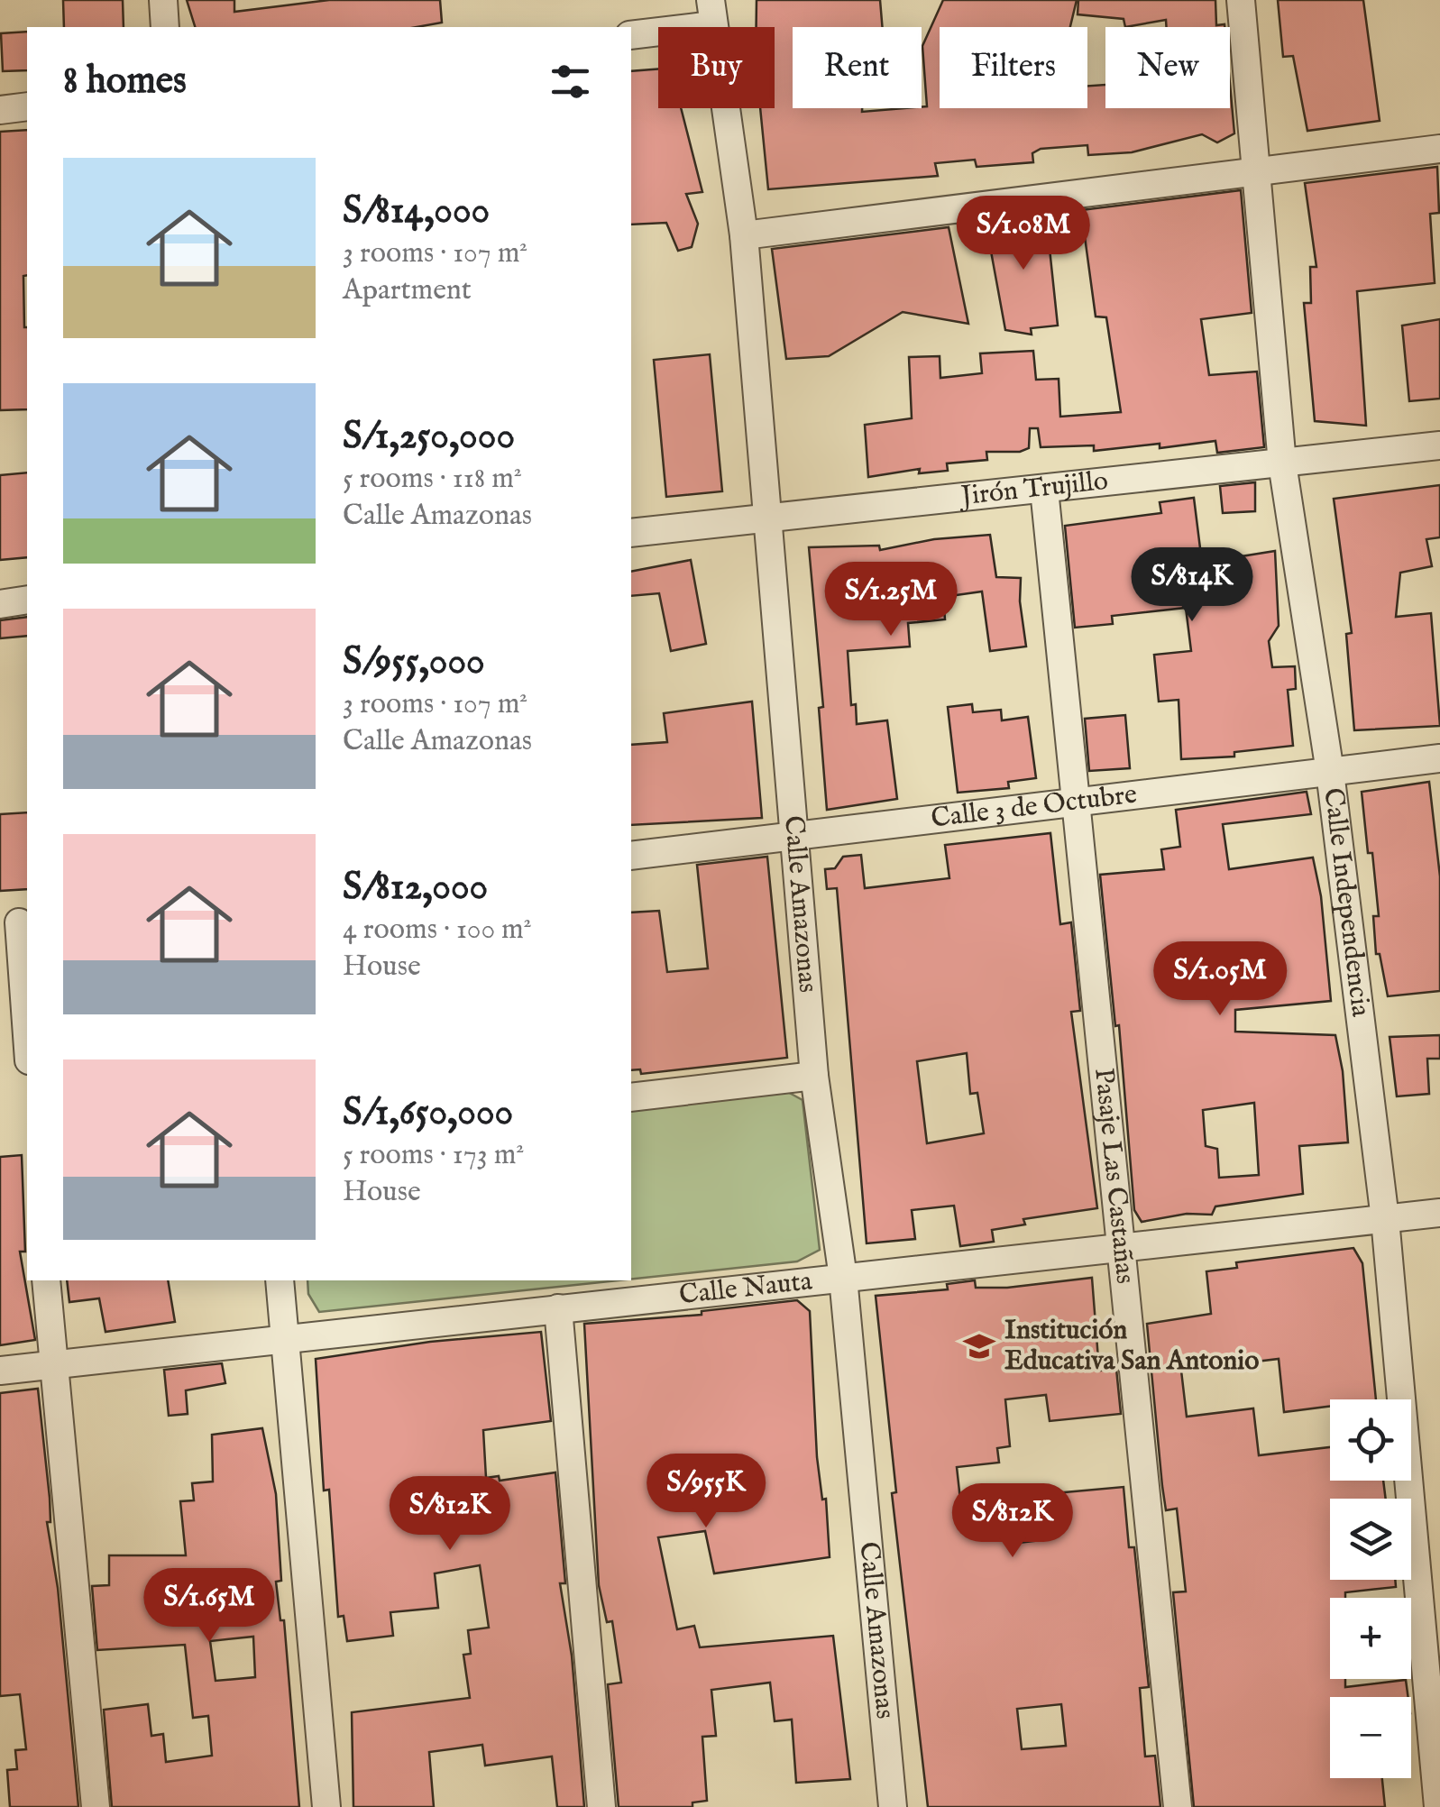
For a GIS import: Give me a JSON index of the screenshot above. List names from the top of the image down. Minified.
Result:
{"streets":{"street":["Jirón Trujillo","Calle 3 de Octubre","Calle Independencia","Calle Amazonas","Pasaje Las Castañas","Calle Nauta"]},"crossings":[["Jirón Trujillo","Calle Independencia"],["Jirón Trujillo","Calle Amazonas"],["Jirón Trujillo","Pasaje Las Castañas"],["Calle 3 de Octubre","Calle Independencia"],["Calle 3 de Octubre","Calle Amazonas"],["Calle 3 de Octubre","Pasaje Las Castañas"],["Calle Independencia","Calle Nauta"],["Calle Amazonas","Calle Nauta"],["Pasaje Las Castañas","Calle Nauta"]],"places":{"school or university":["Institución Educativa San Antonio"]},"page":{"chip":["Buy","Rent","Filters","New"],"heading":"8 homes","list":[{"name":"S/814,000","note":"3 rooms · 107 m² · Apartment"},{"name":"S/1,250,000","note":"5 rooms · 118 m² · Calle Amazonas"},{"name":"S/955,000","note":"3 rooms · 107 m² · Calle Amazonas"},{"name":"S/812,000","note":"4 rooms · 100 m² · House"},{"name":"S/1,650,000","note":"5 rooms · 173 m² · House"}],"price":["S/1.08M","S/814K","S/1.25M","S/1.05M","S/955K","S/812K","S/812K","S/1.65M"],"map_buttons":["+","−"]}}
